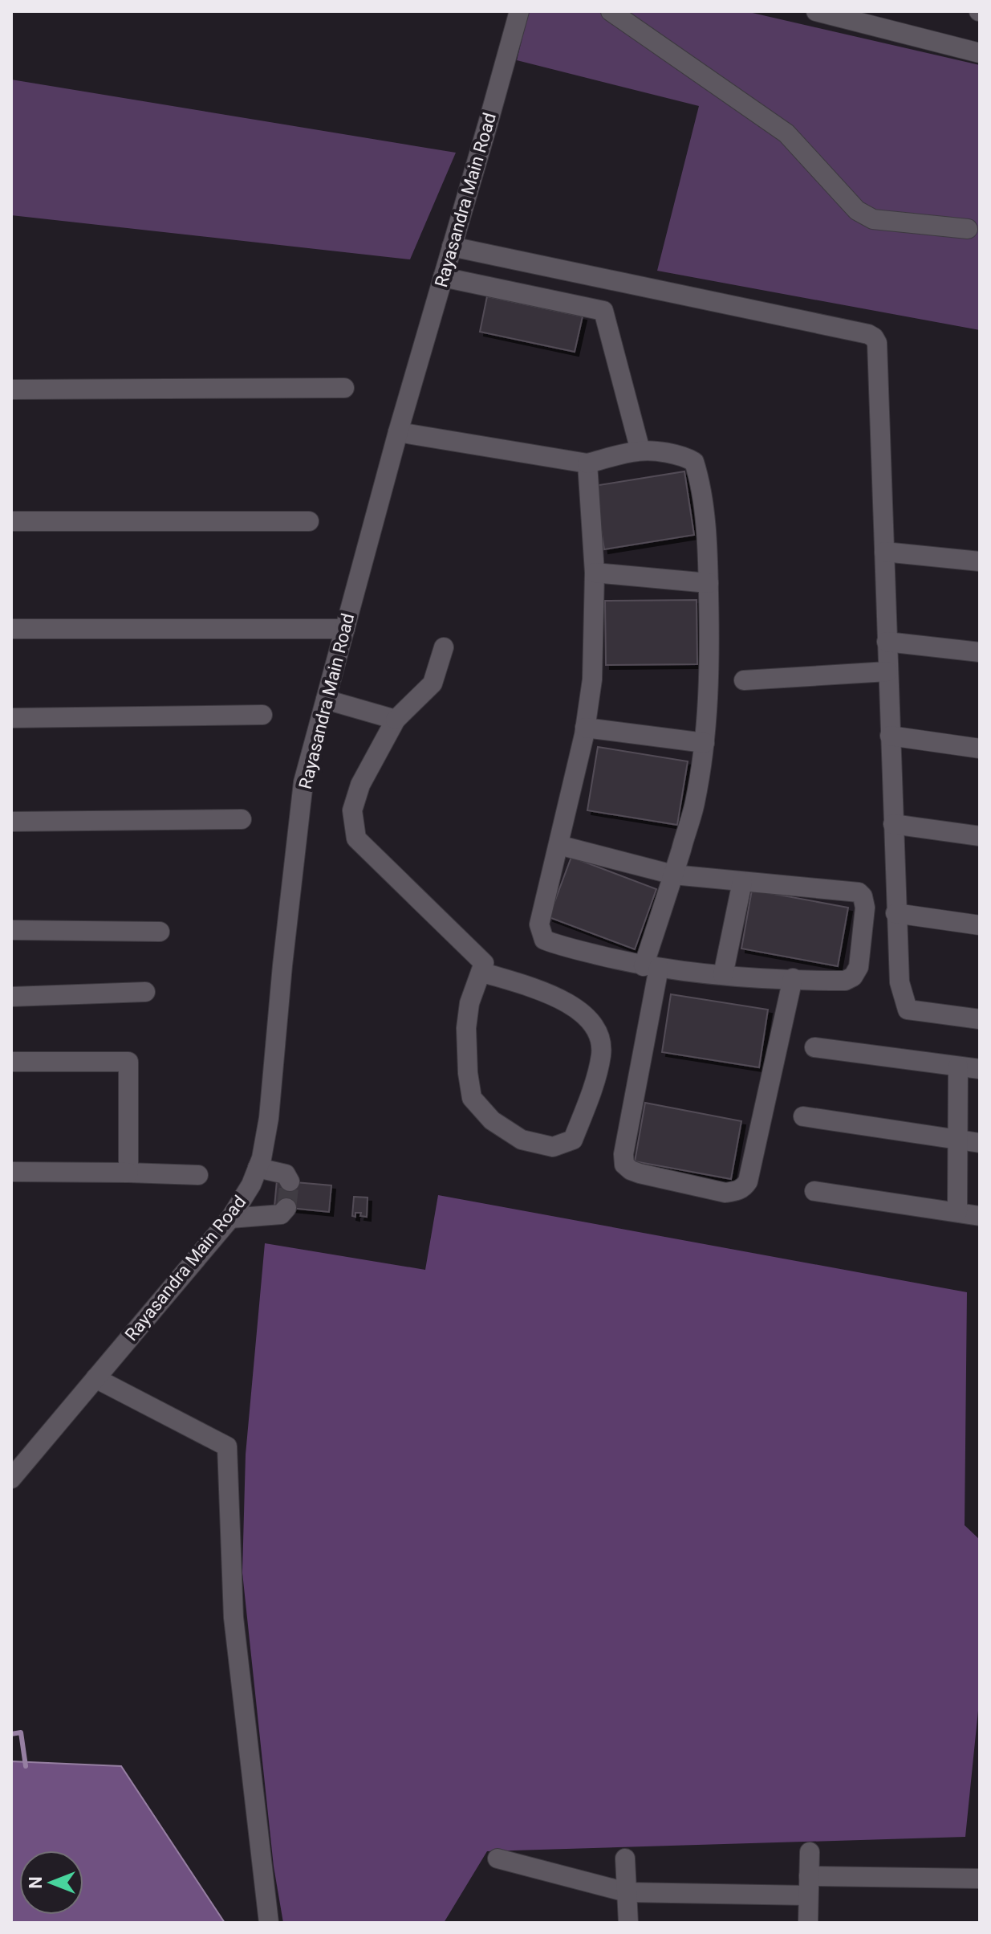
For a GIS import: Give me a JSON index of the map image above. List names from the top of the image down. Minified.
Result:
{"streets":{"street":["Rayasandra Main Road"]},"north":"left"}
